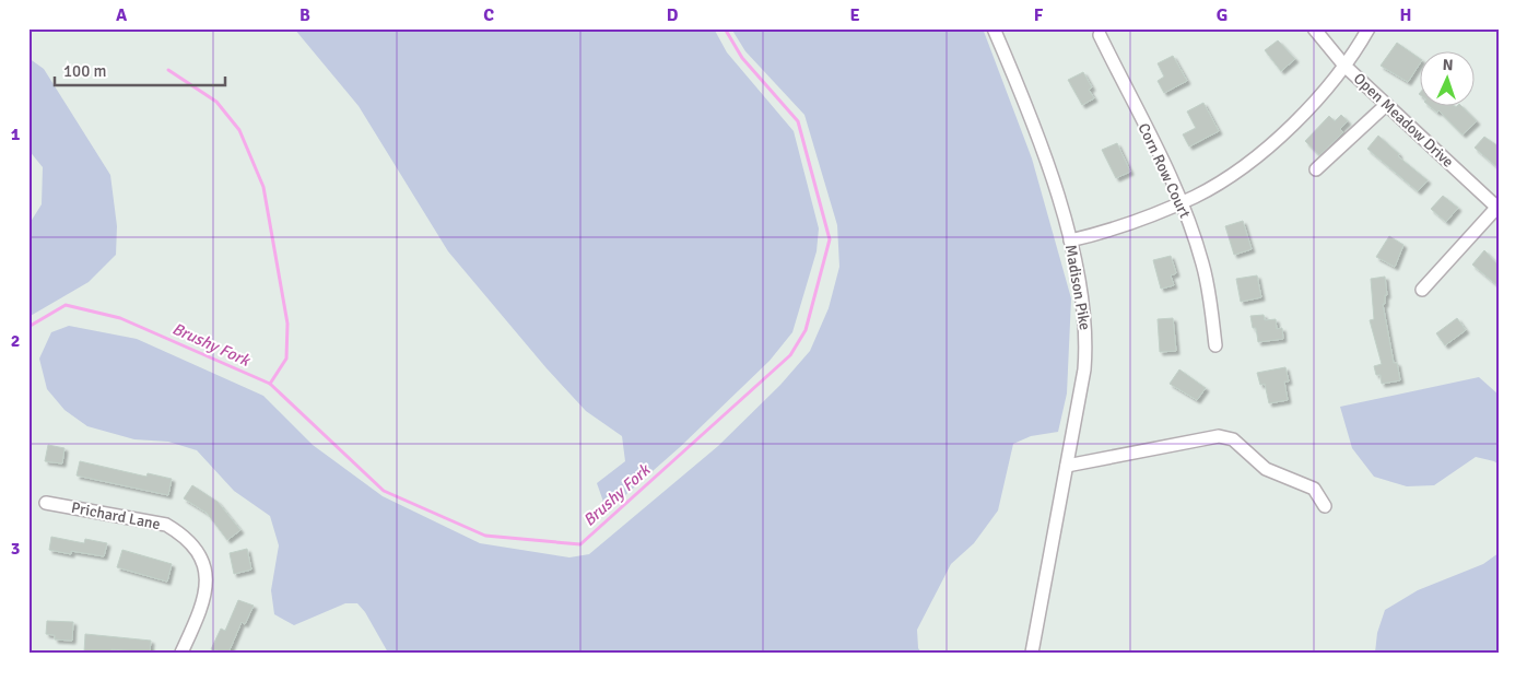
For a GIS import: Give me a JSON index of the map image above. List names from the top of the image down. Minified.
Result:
{"streets":{"street":["Open Meadow Drive","Corn Row Court","Madison Pike","Prichard Lane"]},"water":["Brushy Fork"],"scale_bar":"100 m","north":"top","grid":{"columns":["A","B","C","D","E","F","G","H"],"rows":["1","2","3"]}}
